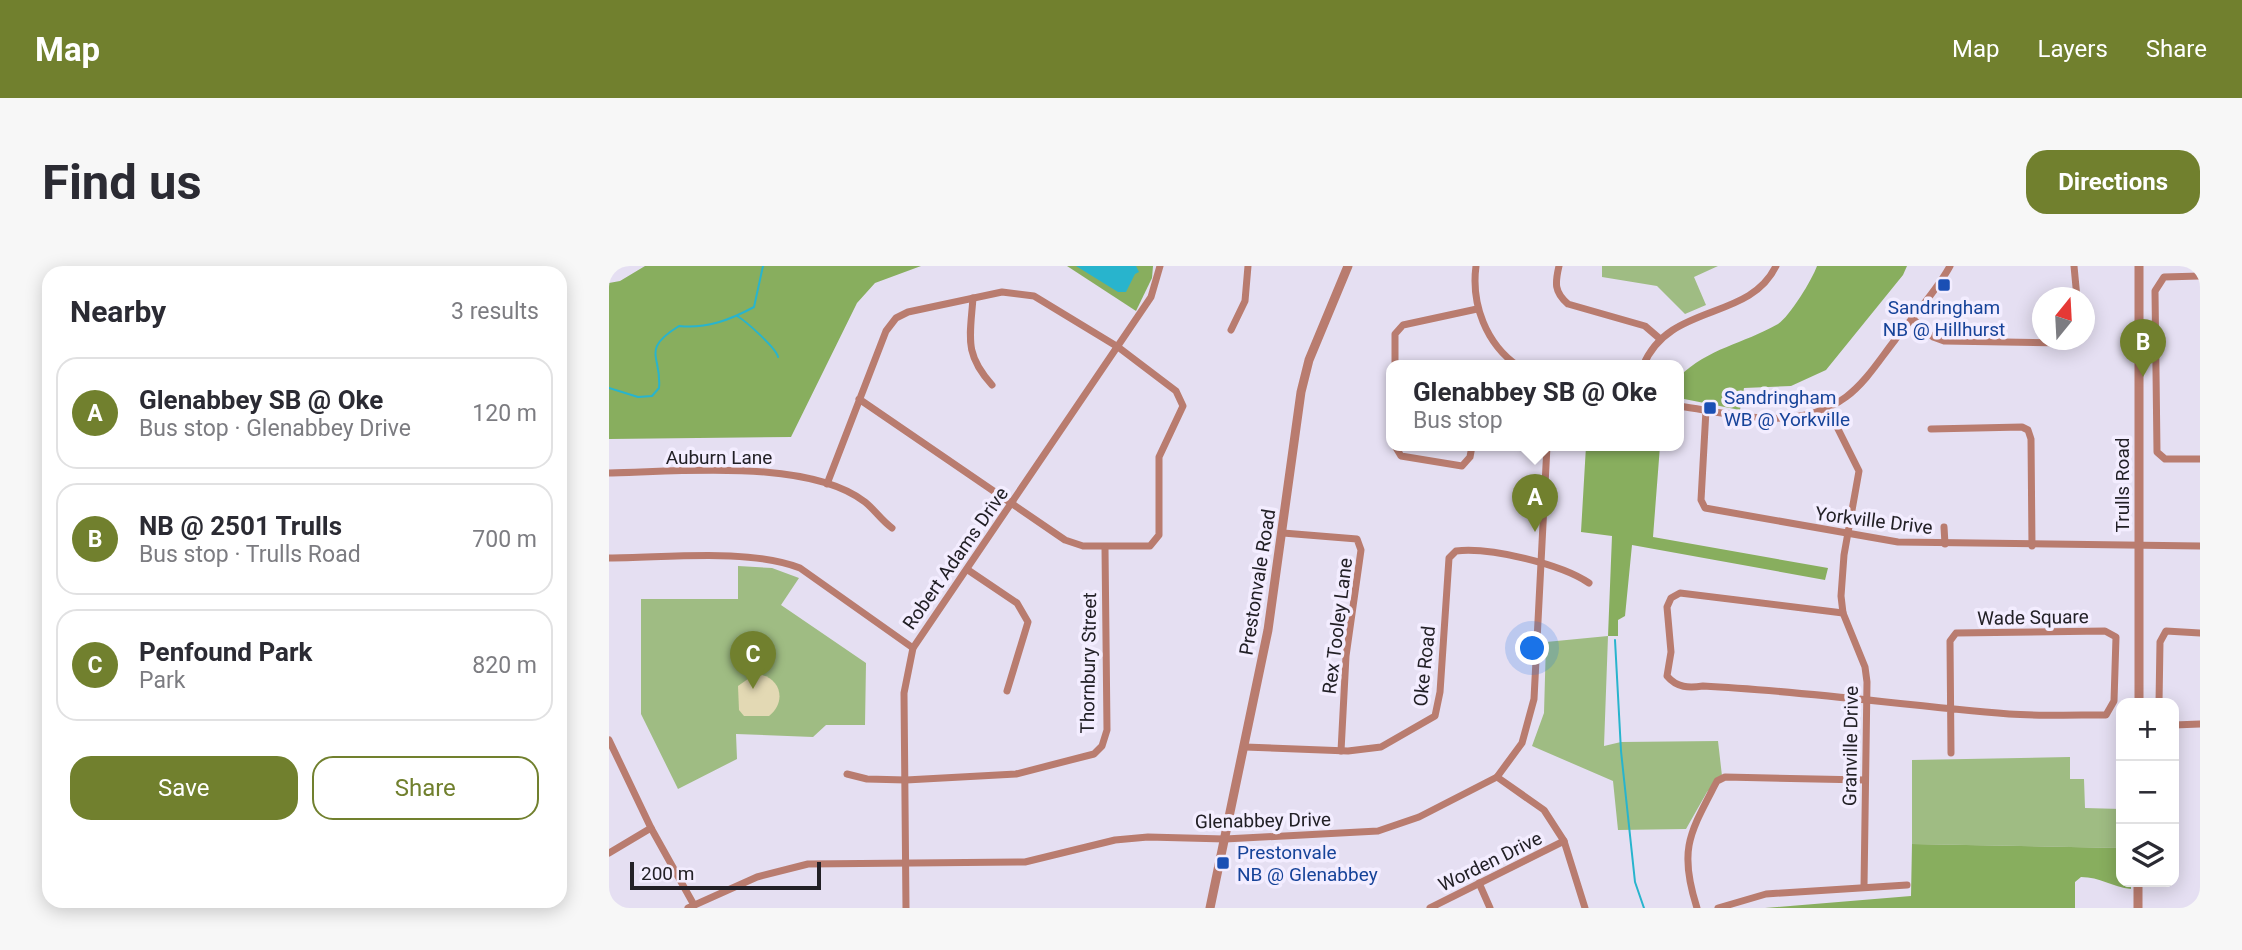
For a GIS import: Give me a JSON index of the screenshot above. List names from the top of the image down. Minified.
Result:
{"streets":{"street":["Auburn Lane","Trulls Road","Yorkville Drive","Robert Adams Drive","Prestonvale Road","Wade Square","Rex Tooley Lane","Thornbury Street","Oke Road","Granville Drive","Glenabbey Drive","Worden Drive"]},"crossings":[["Trulls Road","Yorkville Drive"],["Yorkville Drive","Granville Drive"],["Robert Adams Drive","Thornbury Street"],["Robert Adams Drive","Glenabbey Drive"],["Prestonvale Road","Rex Tooley Lane"],["Prestonvale Road","Oke Road"],["Prestonvale Road","Glenabbey Drive"],["Wade Square","Granville Drive"],["Rex Tooley Lane","Oke Road"],["Oke Road","Glenabbey Drive"]],"places":{"transit":["Sandringham NB @ Hillhurst","Sandringham WB @ Yorkville","Prestonvale NB @ Glenabbey"]},"scale_bar":"200 m","north":"top","page":{"header":"Map","nav":["Map","Layers","Share"],"buttons":["Directions",["Save","Share"]],"title":"Find us","heading":["Nearby","3 results"],"pins":["B","A","C"],"list":[{"mark":"A","name":"Glenabbey SB @ Oke","note":"Bus stop · Glenabbey Drive","value":"120 m"},{"mark":"B","name":"NB @ 2501 Trulls","note":"Bus stop · Trulls Road","value":"700 m"},{"mark":"C","name":"Penfound Park","note":"Park","value":"820 m"}],"popup":["Glenabbey SB @ Oke","Bus stop"],"map_buttons":["+","−"],"scale":"200 m"}}
